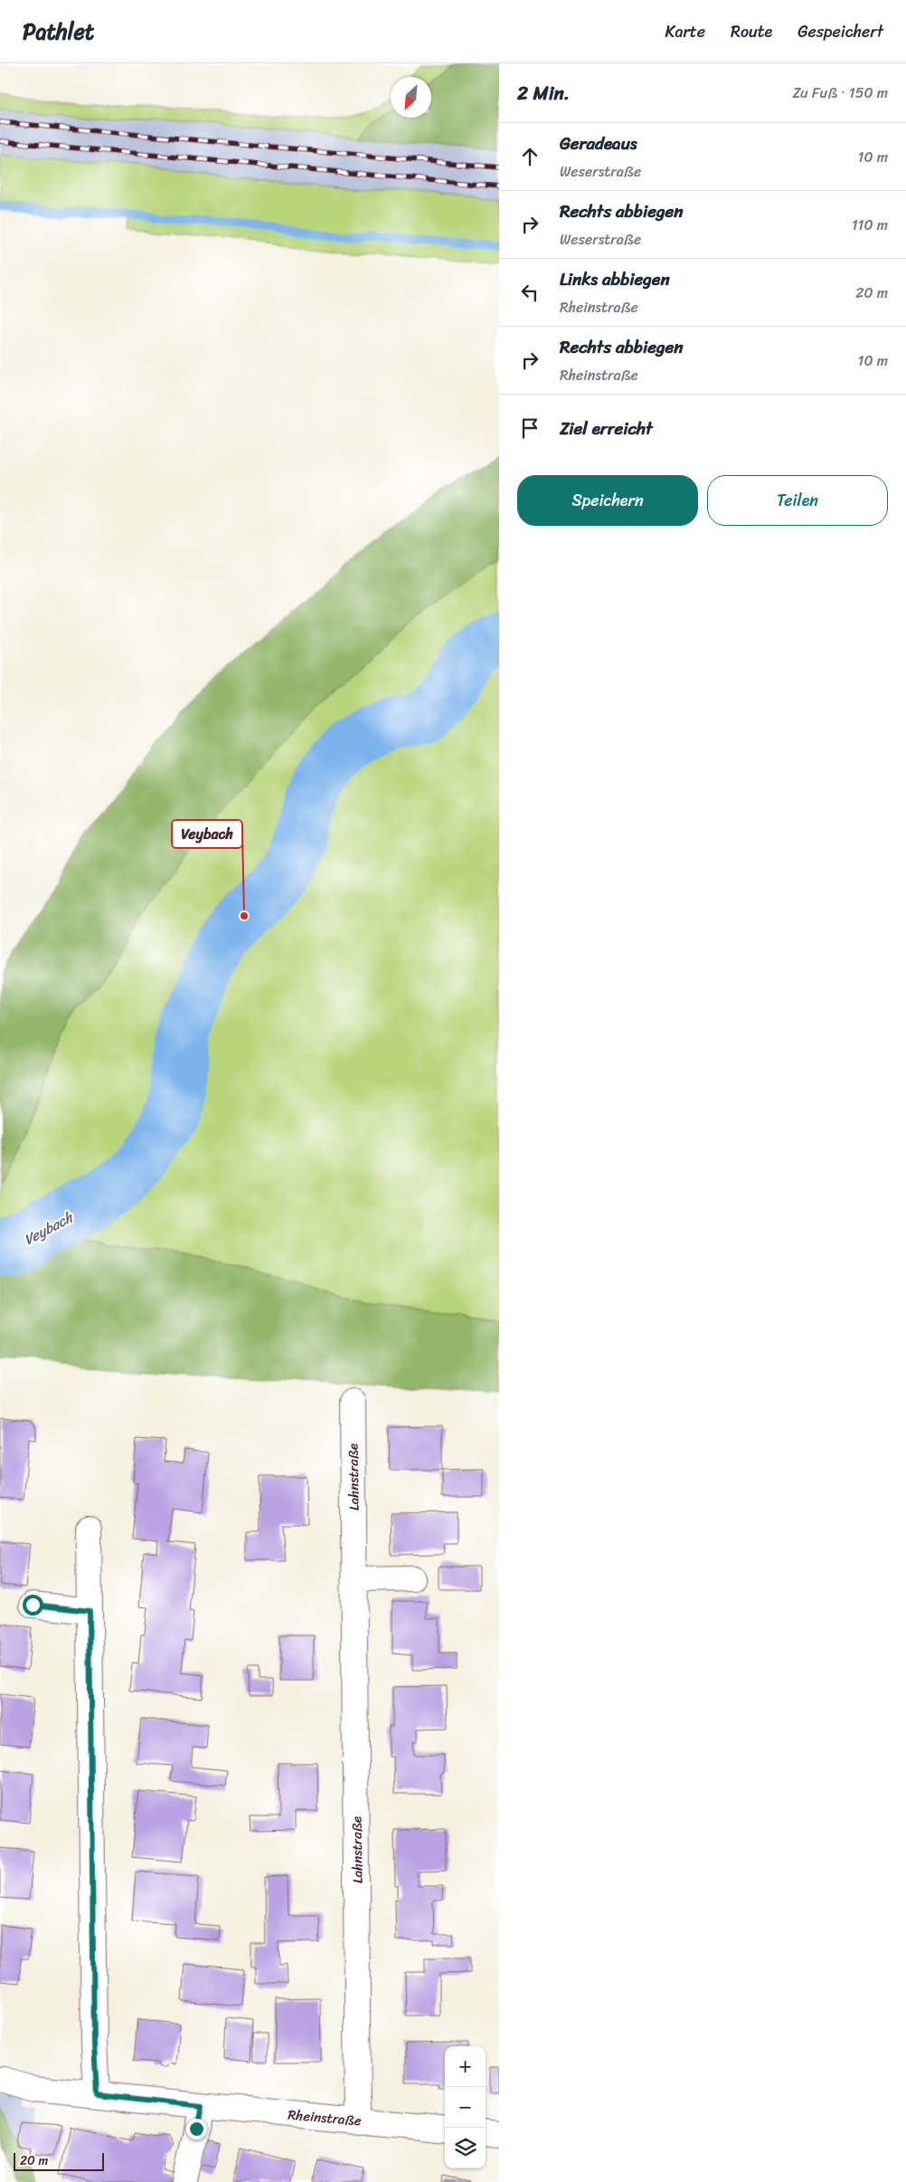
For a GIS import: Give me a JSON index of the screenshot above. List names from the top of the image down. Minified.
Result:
{"streets":{"street":["Lahnstraße","Rheinstraße"]},"crossings":[["Lahnstraße","Rheinstraße"]],"water":["Veybach"],"places":["Veybach"],"scale_bar":"20 m","north":"bottom left","page":{"header":"Pathlet","nav":["Karte","Route","Gespeichert"],"heading":["2 Min.","Zu Fuß · 150 m"],"list":[["Geradeaus","Weserstraße","10 m"],["Rechts abbiegen","Weserstraße","110 m"],["Links abbiegen","Rheinstraße","20 m"],["Rechts abbiegen","Rheinstraße","10 m"],"Ziel erreicht"],"buttons":["Speichern","Teilen"],"map_buttons":["+","−"],"scale":"20 m"}}
